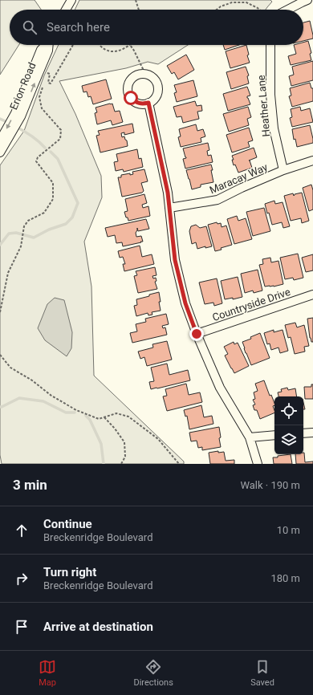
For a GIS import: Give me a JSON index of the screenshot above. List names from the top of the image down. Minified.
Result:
{"streets":{"street":["Erion Road","Heather Lane","Maracay Way","Countryside Drive"]},"crossings":[["Heather Lane","Maracay Way"]],"page":{"search":"Search here","heading":["3 min","Walk · 190 m"],"list":[["Continue","Breckenridge Boulevard","10 m"],["Turn right","Breckenridge Boulevard","180 m"],"Arrive at destination"],"nav":["Map","Directions","Saved"]}}
